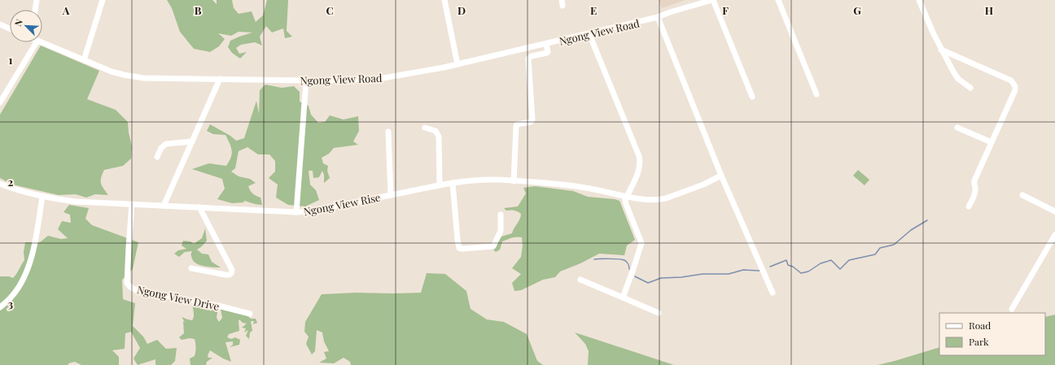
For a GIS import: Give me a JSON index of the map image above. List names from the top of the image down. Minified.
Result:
{"streets":{"street":["Ngong View Road","Ngong View Rise","Ngong View Drive"]},"crossings":[["Ngong View Rise","Ngong View Drive"]],"legend":["Road","Park"],"north":"top left","grid":{"columns":["A","B","C","D","E","F","G","H"],"rows":["1","2","3"]}}
